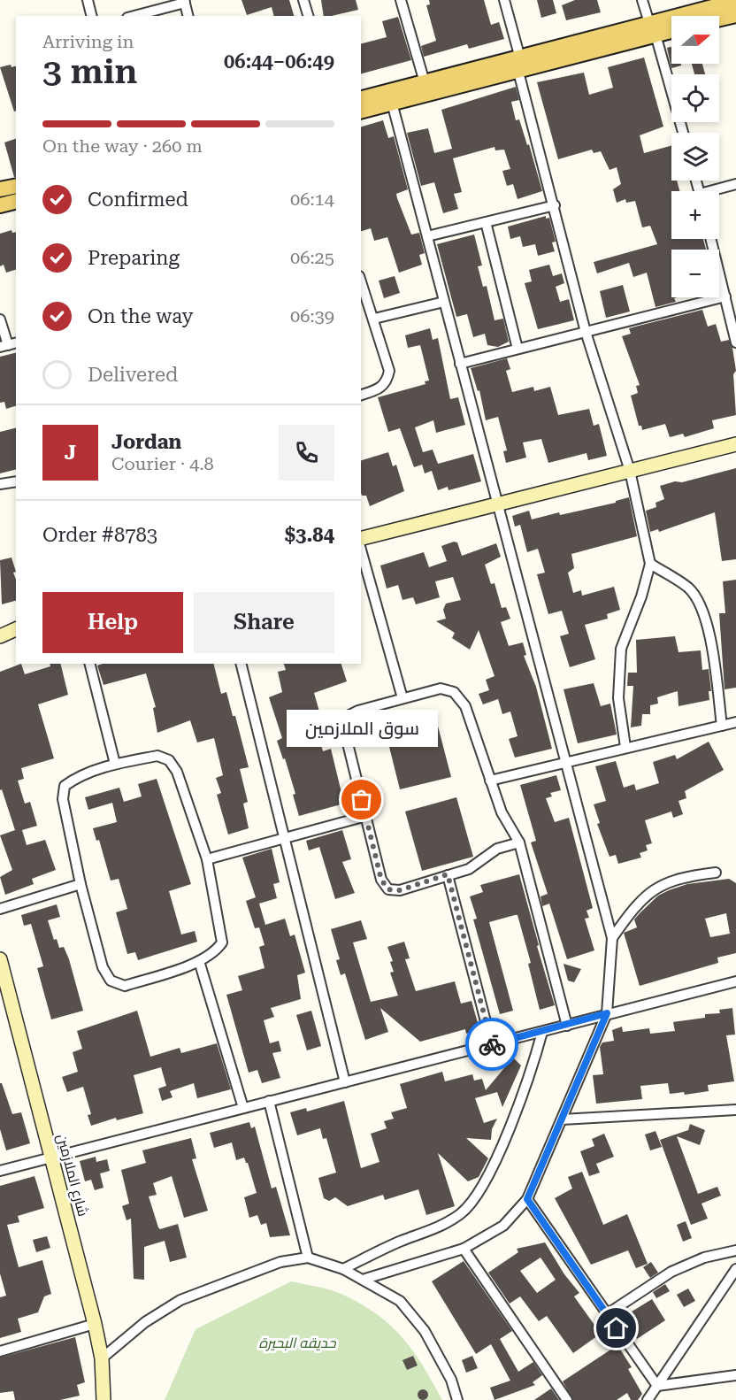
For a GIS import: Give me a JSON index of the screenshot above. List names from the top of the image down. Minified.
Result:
{"streets":{"street":["شارع الملازمين"]},"parks":["حديقه البحيرة"],"places":["سوق الملازمين"],"north":"right","page":{"map_buttons":["+","−"],"heading":["3 min","Arriving in","06:44–06:49"],"panel":["Jordan","Courier · 4.8","Order #8783","$3.84"],"bar":"On the way · 260 m","list":[["Confirmed","06:14"],["Preparing","06:25"],["On the way","06:39"],"Delivered"],"round":"J","buttons":["Help","Share"],"bubble":"سوق الملازمين"}}
